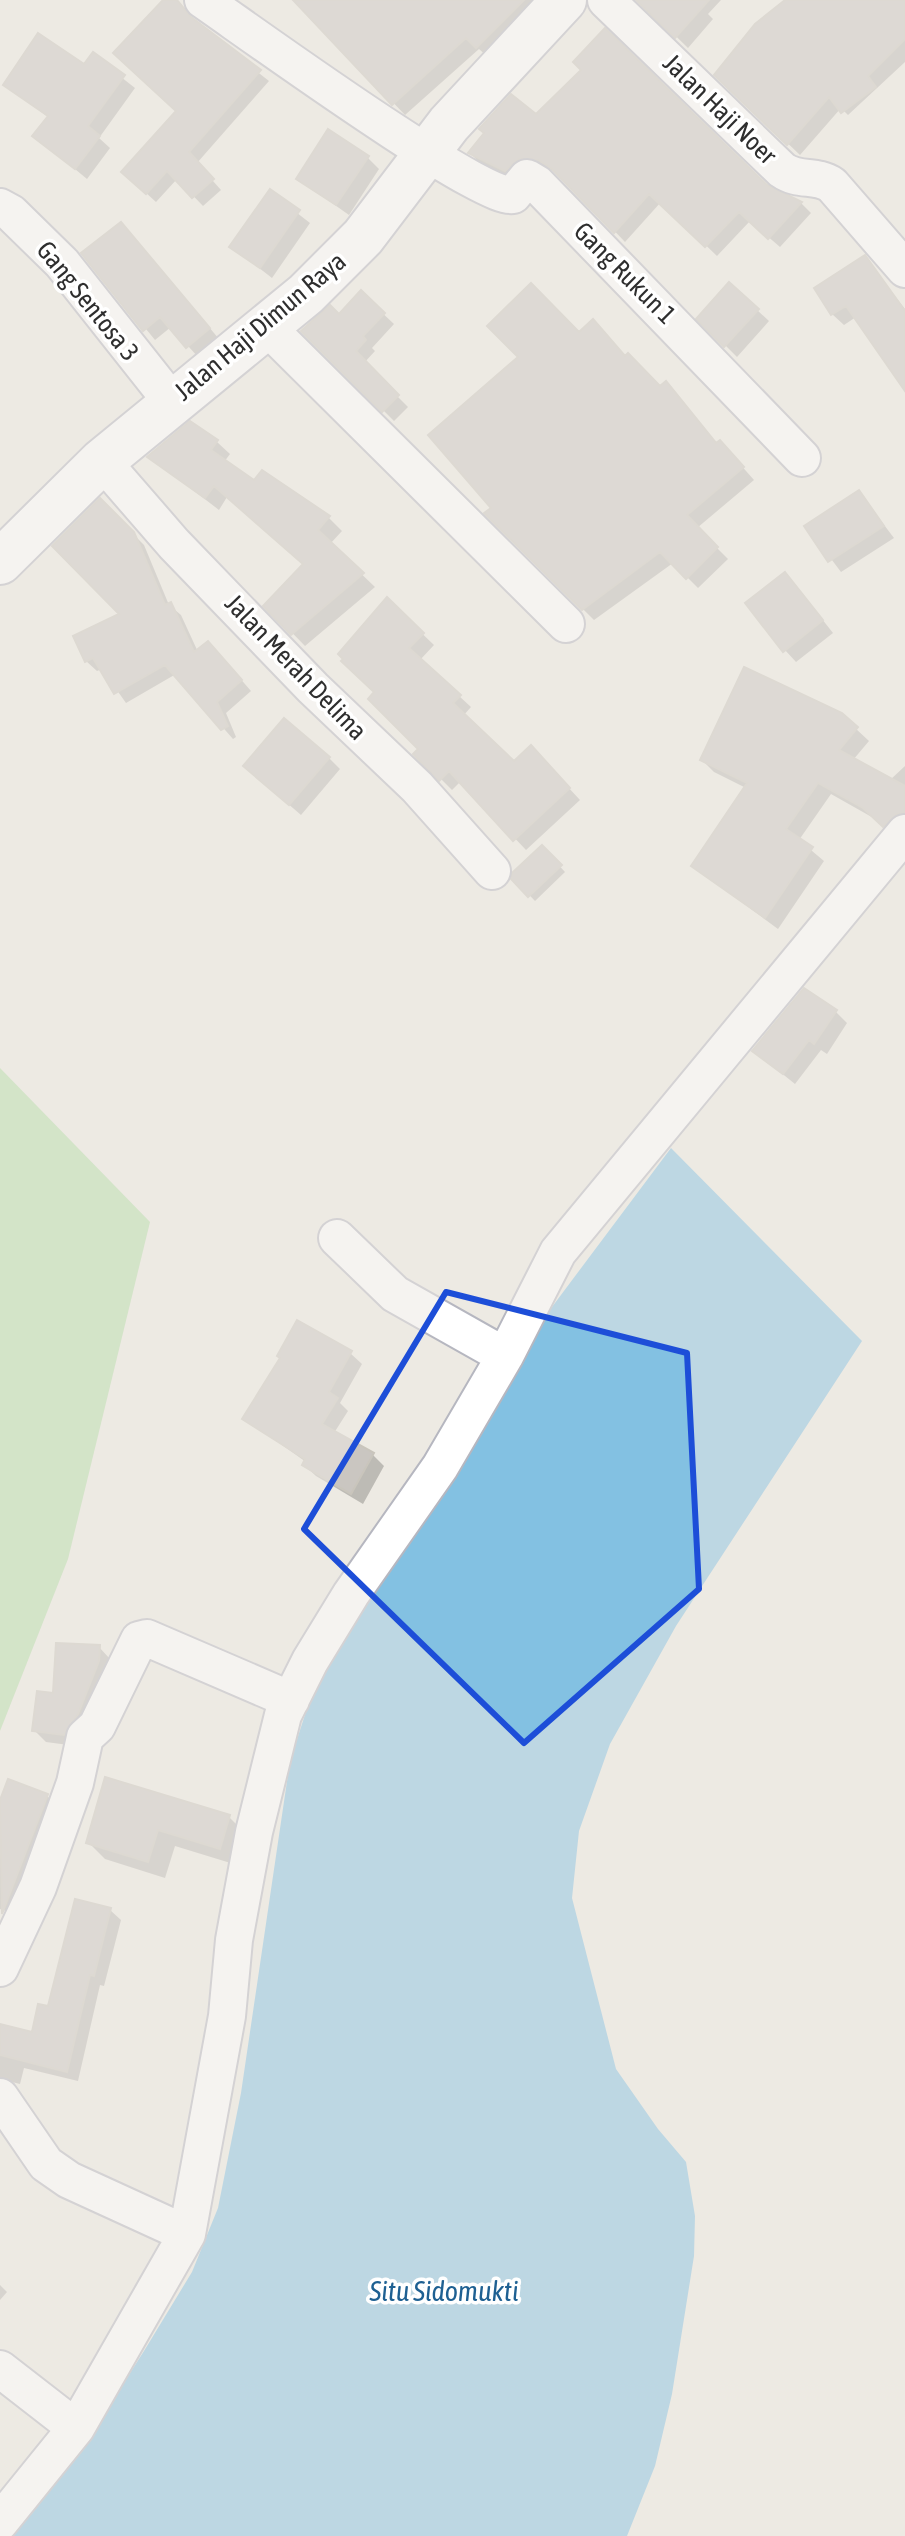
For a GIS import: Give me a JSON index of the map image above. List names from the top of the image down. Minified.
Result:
{"streets":{"street":["Jalan Haji Noer","Gang Rukun 1","Gang Sentosa 3","Jalan Haji Dimun Raya","Jalan Merah Delima"]},"crossings":[["Gang Rukun 1","Jalan Haji Dimun Raya"],["Gang Sentosa 3","Jalan Haji Dimun Raya"],["Jalan Haji Dimun Raya","Jalan Merah Delima"]],"water":["Situ Sidomukti"]}
